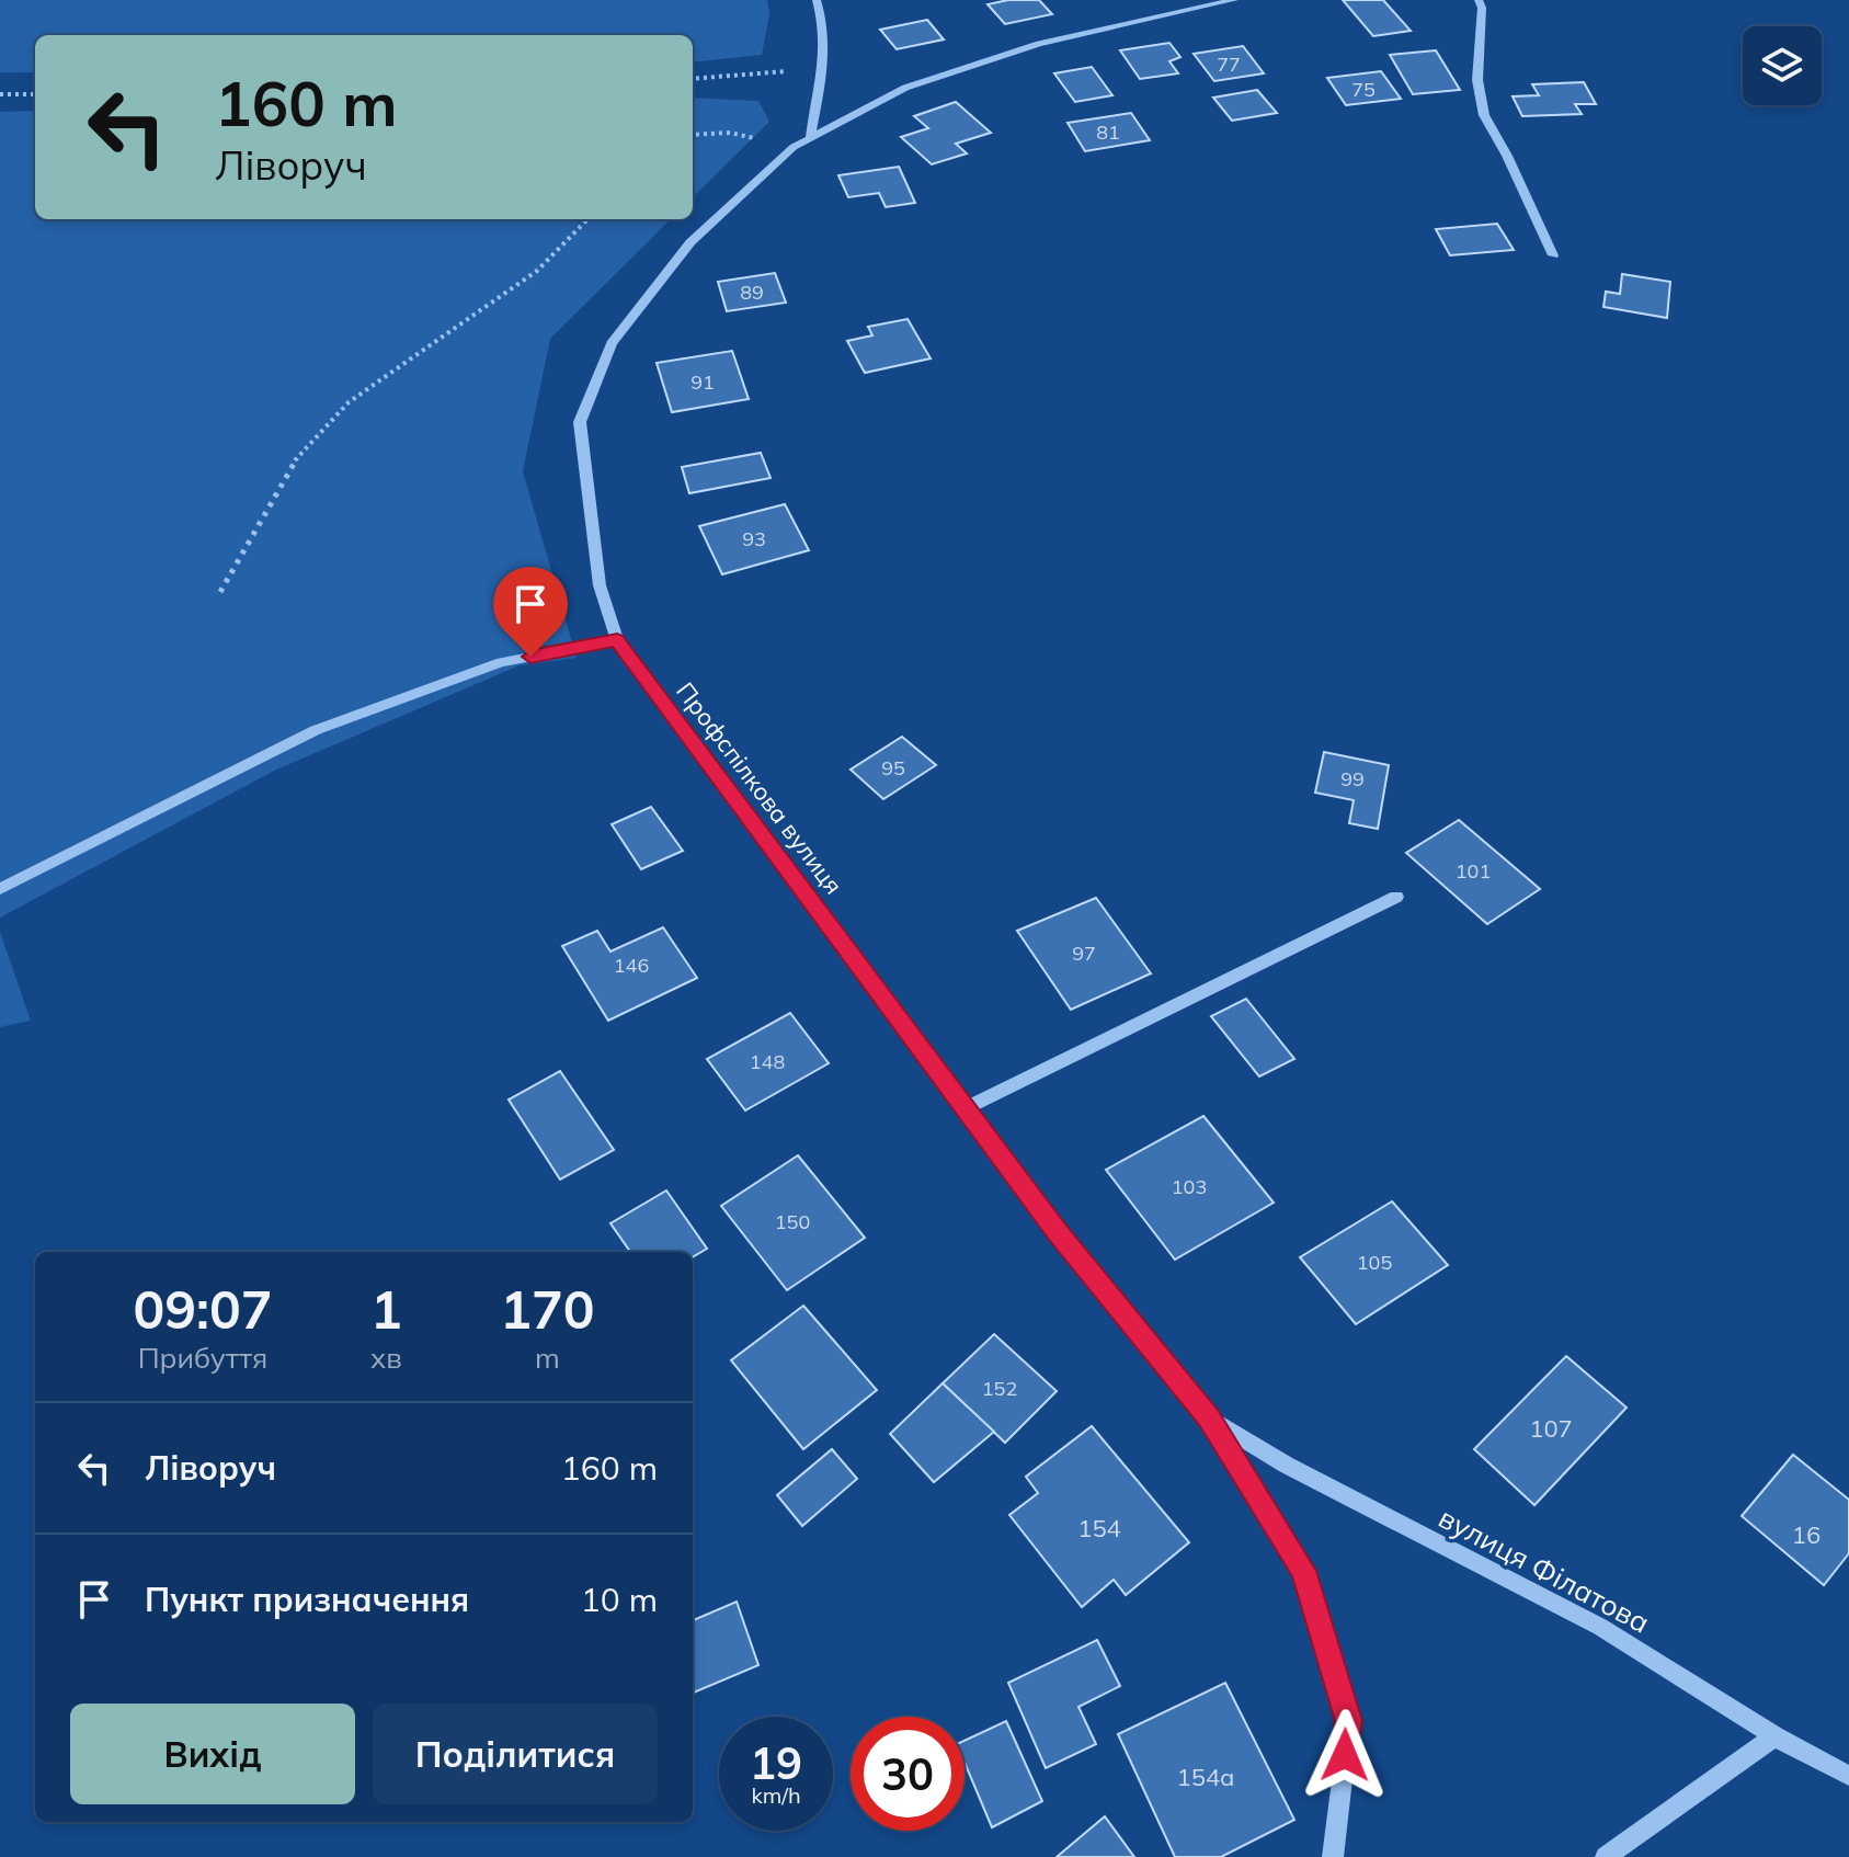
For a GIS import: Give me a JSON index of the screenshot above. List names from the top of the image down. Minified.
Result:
{"streets":{"street":["Профспілкова вулиця","вулиця Філатова"]},"crossings":[["Профспілкова вулиця","вулиця Філатова"]],"house_numbers":["77","75","81","89","91","93","95","99","101","97","146","148","103","150","105","152","107","154","16","154а"],"page":{"turn":["160 m","Ліворуч"],"eta":["09:07","Прибуття","1","хв","170","m"],"list":[{"name":"Ліворуч","value":"160 m"},{"name":"Пункт призначення","value":"10 m"}],"buttons":["Вихід","Поділитися"],"speed":"19 km/h","limit":"30"}}
